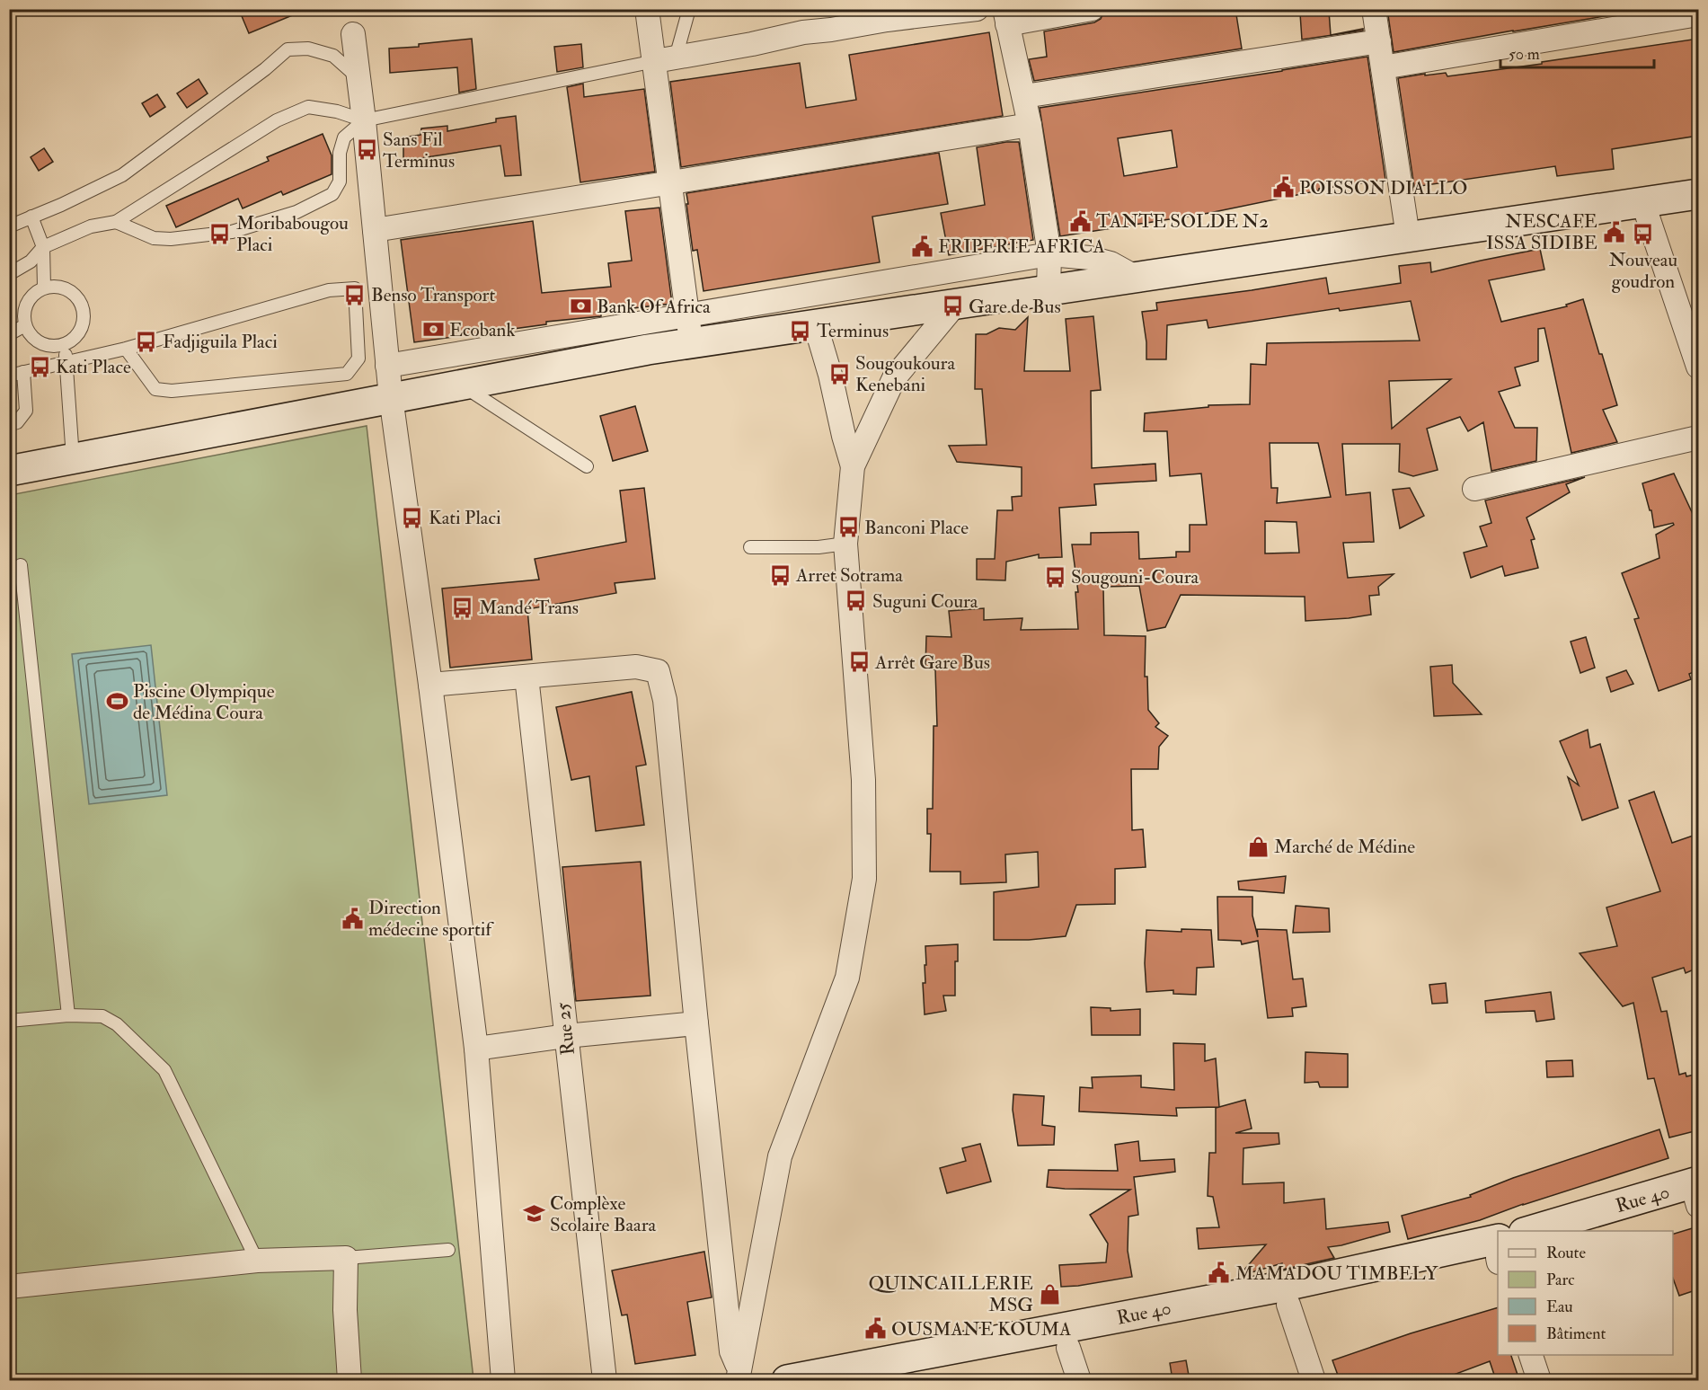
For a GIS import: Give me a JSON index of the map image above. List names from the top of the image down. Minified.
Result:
{"streets":{"street":["Rue 25","Rue 40"]},"places":{"bus stop":["Sans Fil Terminus","Moribabougou Placi","Nouveau goudron","Benso Transport","Gare de Bus","Terminus","Fadjiguila Placi","Kati Place","Sougoukoura Kenebani","Kati Placi","Banconi Place","Arret Sotrama","Sougouni-Coura","Suguni Coura","Mandé Trans","Arrêt Gare Bus"],"public building":["POISSON DIALLO","TANTE SOLDE N2","NESCAFE ISSA SIDIBE","FRIPERIE AFRICA","Direction médecine sportif","MAMADOU TIMBELY","OUSMANE KOUMA"],"bank":["Bank Of Africa","Ecobank"],"sports":["Piscine Olympique de Médina Coura"],"shop":["Marché de Médine","QUINCAILLERIE MSG"],"school or university":["Complèxe Scolaire Baara"]},"legend":["Route","Parc","Eau","Bâtiment"],"scale_bar":"50 m"}
